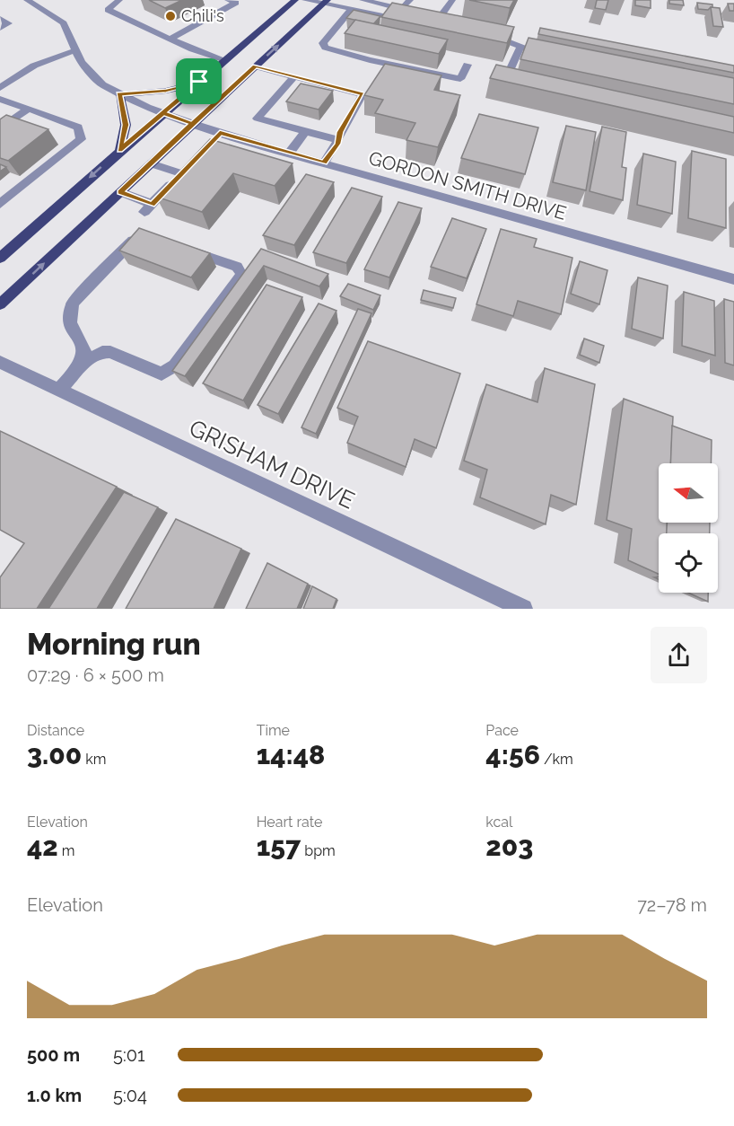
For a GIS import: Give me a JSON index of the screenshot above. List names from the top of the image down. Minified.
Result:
{"streets":{"street":["GORDON SMITH DRIVE","GRISHAM DRIVE"]},"places":["Chili's"],"north":"left","page":{"heading":["Morning run","07:29 · 6 × 500 m"],"stats":[["Distance","3.00 km"],["Time","14:48"],["Pace","4:56 /km"],["Elevation","42 m"],["Heart rate","157 bpm"],["kcal","203"]],"chart":["Elevation","72–78 m"],"list":[{"name":"500 m","note":"5:01"},{"name":"1.0 km","note":"5:04"}]}}
